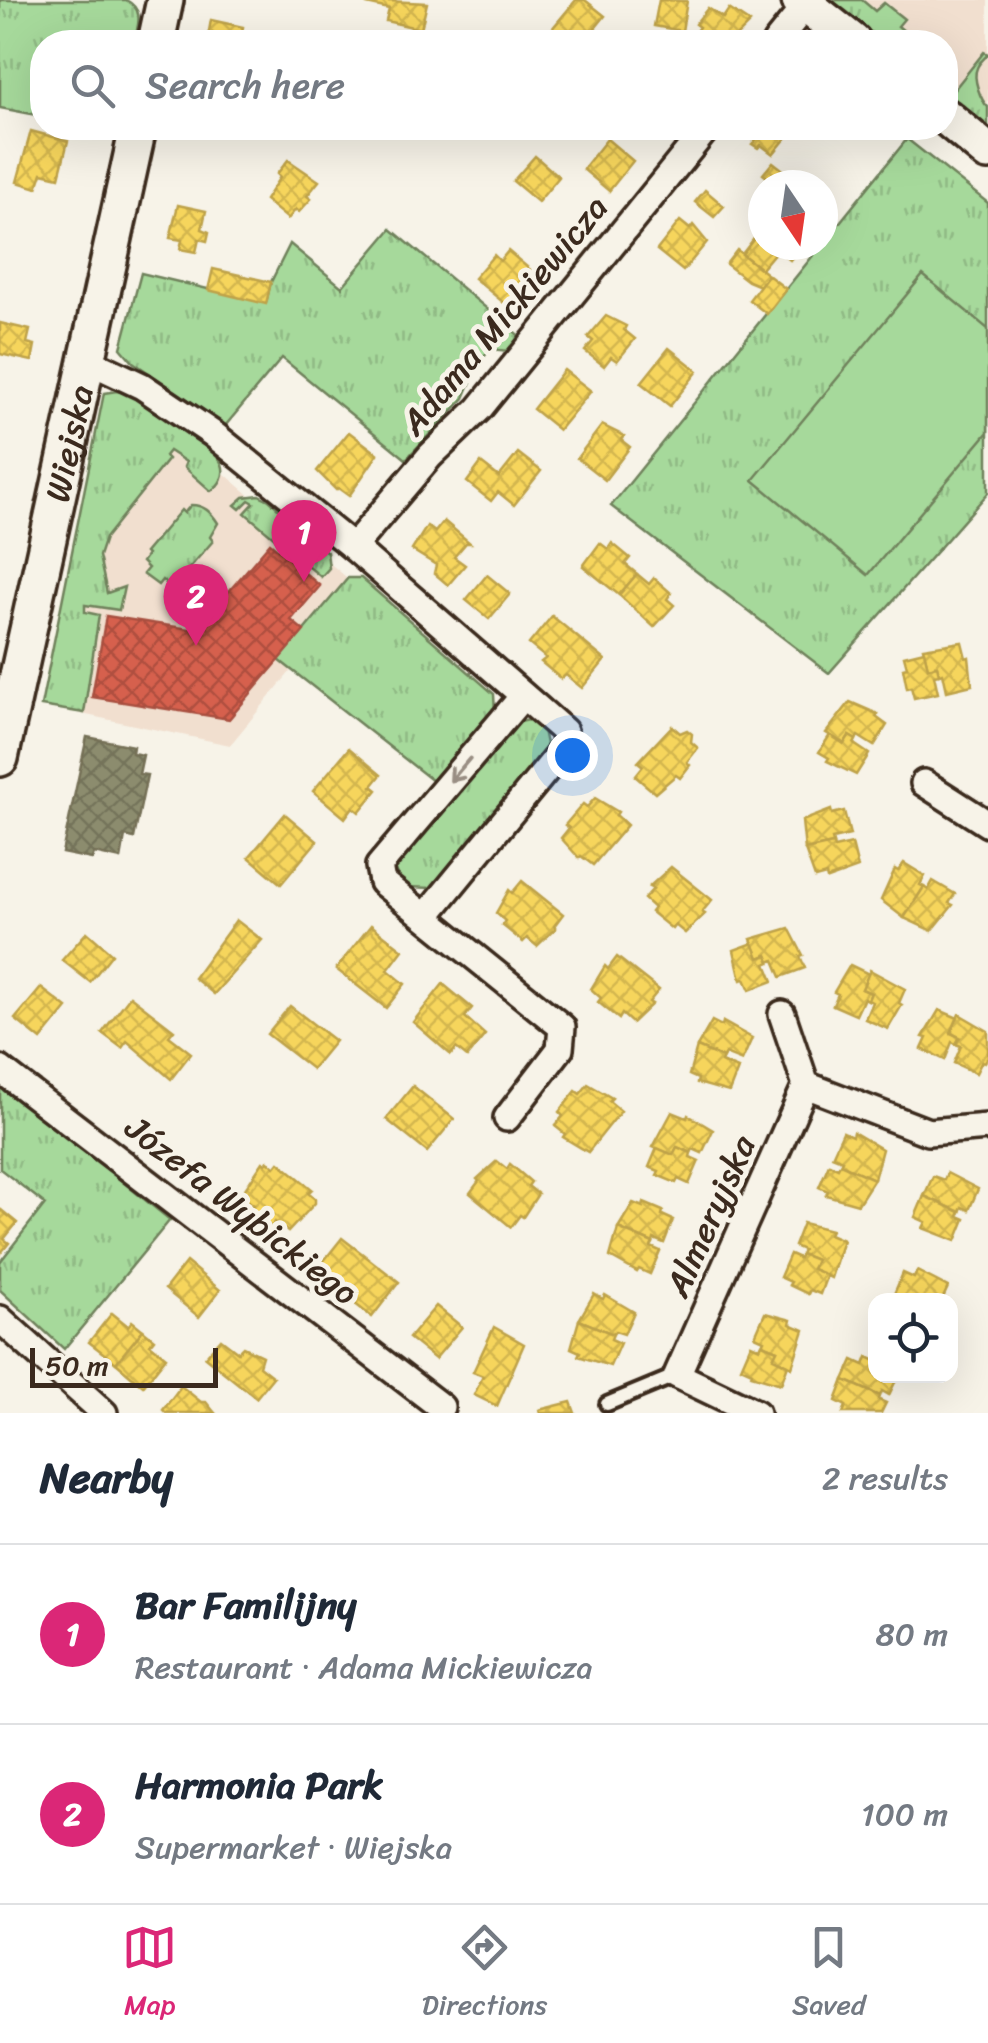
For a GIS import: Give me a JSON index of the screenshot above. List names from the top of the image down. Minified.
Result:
{"streets":{"street":["Adama Mickiewicza","Wiejska","Józefa Wybickiego","Almeryjska"]},"scale_bar":"50 m","north":"bottom","page":{"search":"Search here","pins":["1","2"],"scale":"50 m","heading":["Nearby","2 results"],"list":[{"mark":"1","name":"Bar Familijny","note":"Restaurant · Adama Mickiewicza","value":"80 m"},{"mark":"2","name":"Harmonia Park","note":"Supermarket · Wiejska","value":"100 m"}],"nav":["Map","Directions","Saved"]}}
